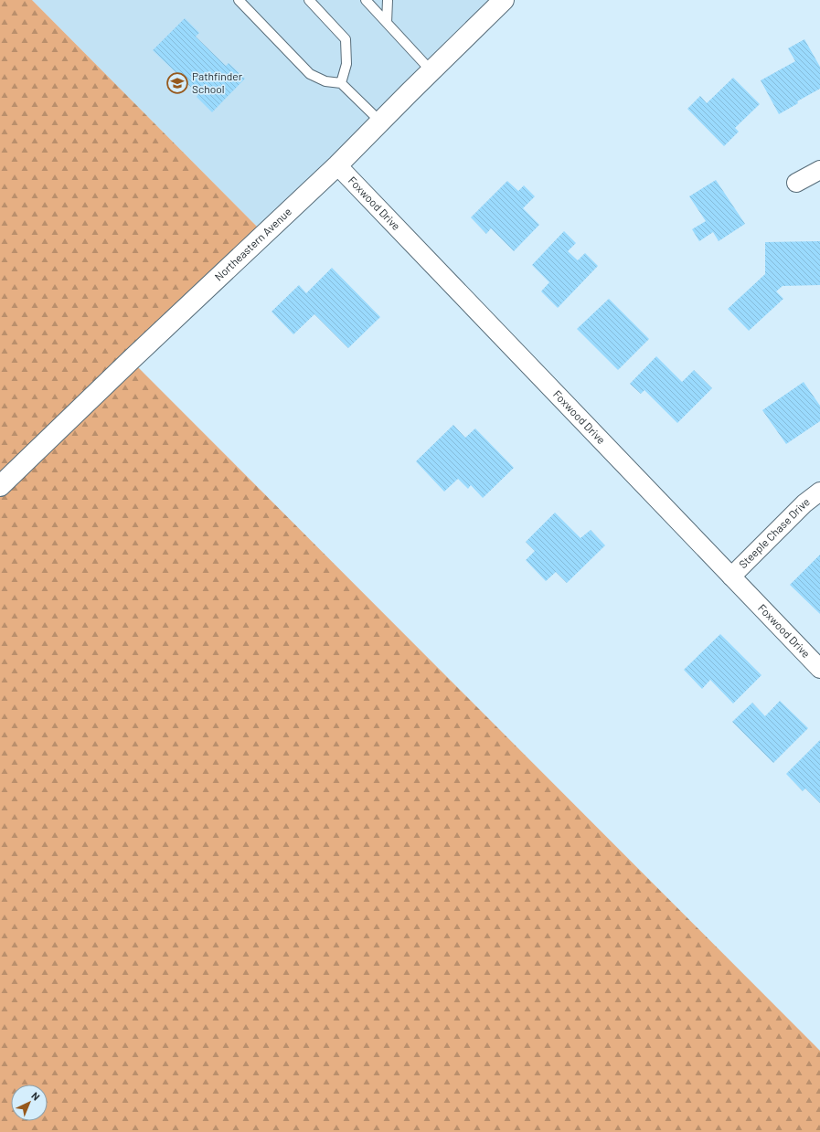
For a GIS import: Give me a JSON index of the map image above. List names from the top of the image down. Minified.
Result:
{"streets":{"street":["Foxwood Drive","Northeastern Avenue","Steeple Chase Drive"]},"crossings":[["Foxwood Drive","Northeastern Avenue"],["Foxwood Drive","Steeple Chase Drive"]],"places":{"school or university":["Pathfinder School"]},"north":"top right"}
